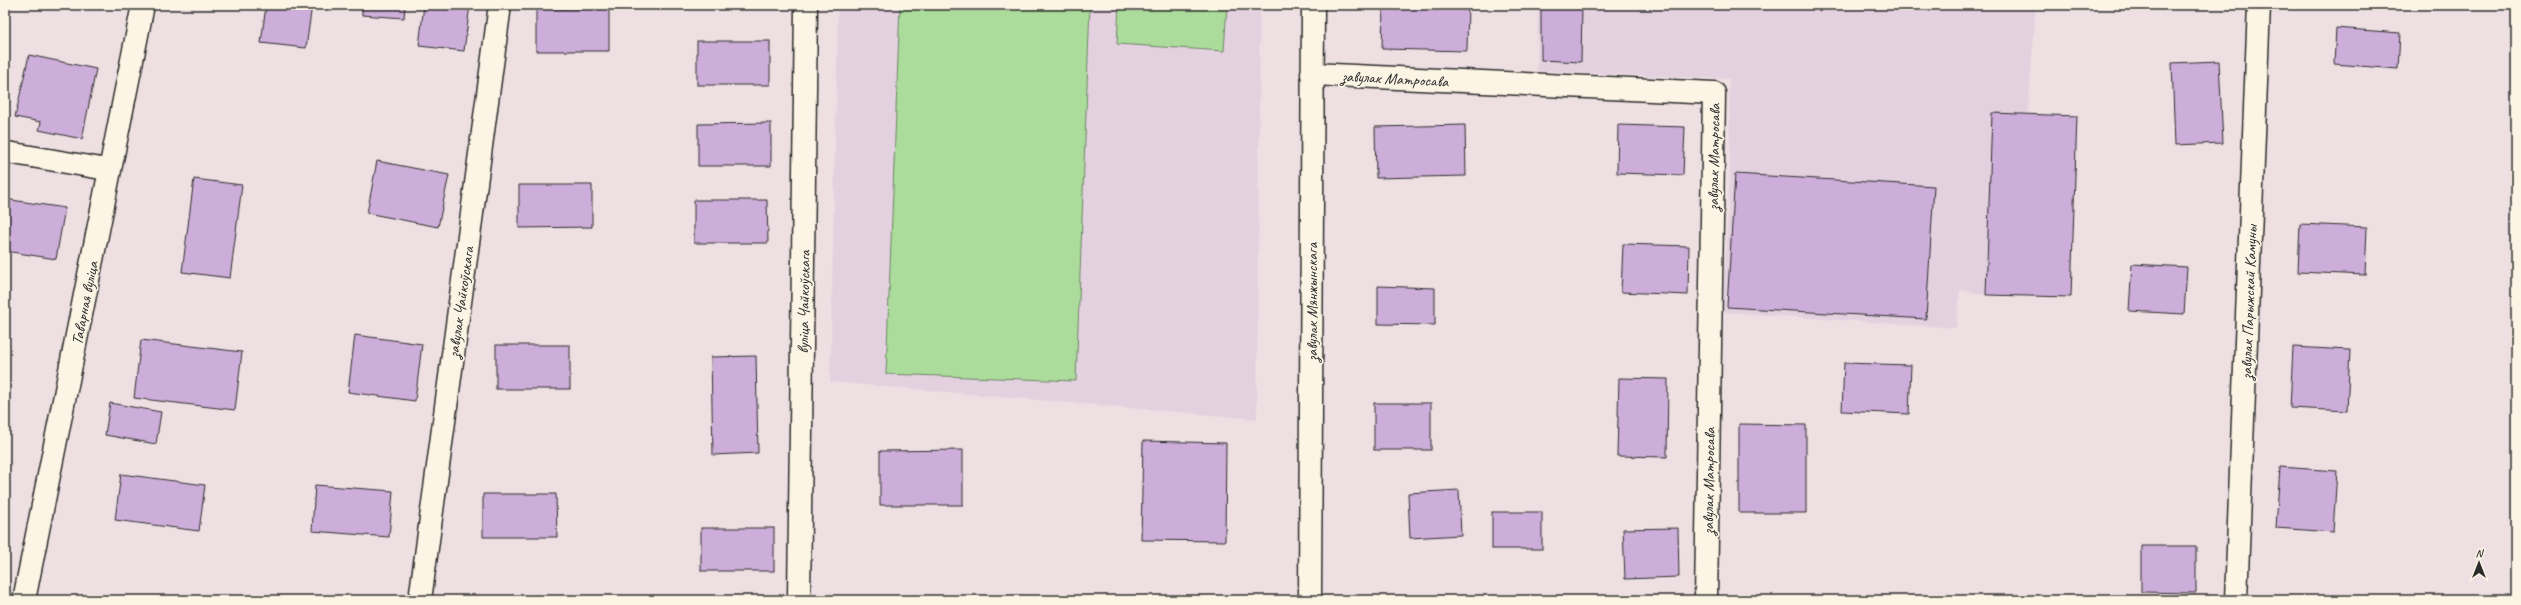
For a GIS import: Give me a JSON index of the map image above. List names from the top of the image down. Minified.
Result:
{"streets":{"street":["завулак Матросава","завулак Чайкоўскага","вуліца Чайкоўскага","завулак Мянжынскага","завулак Парыжскай Камуны","Таварная вуліца"]},"crossings":[["завулак Матросава","завулак Мянжынскага"]],"north":"top"}
